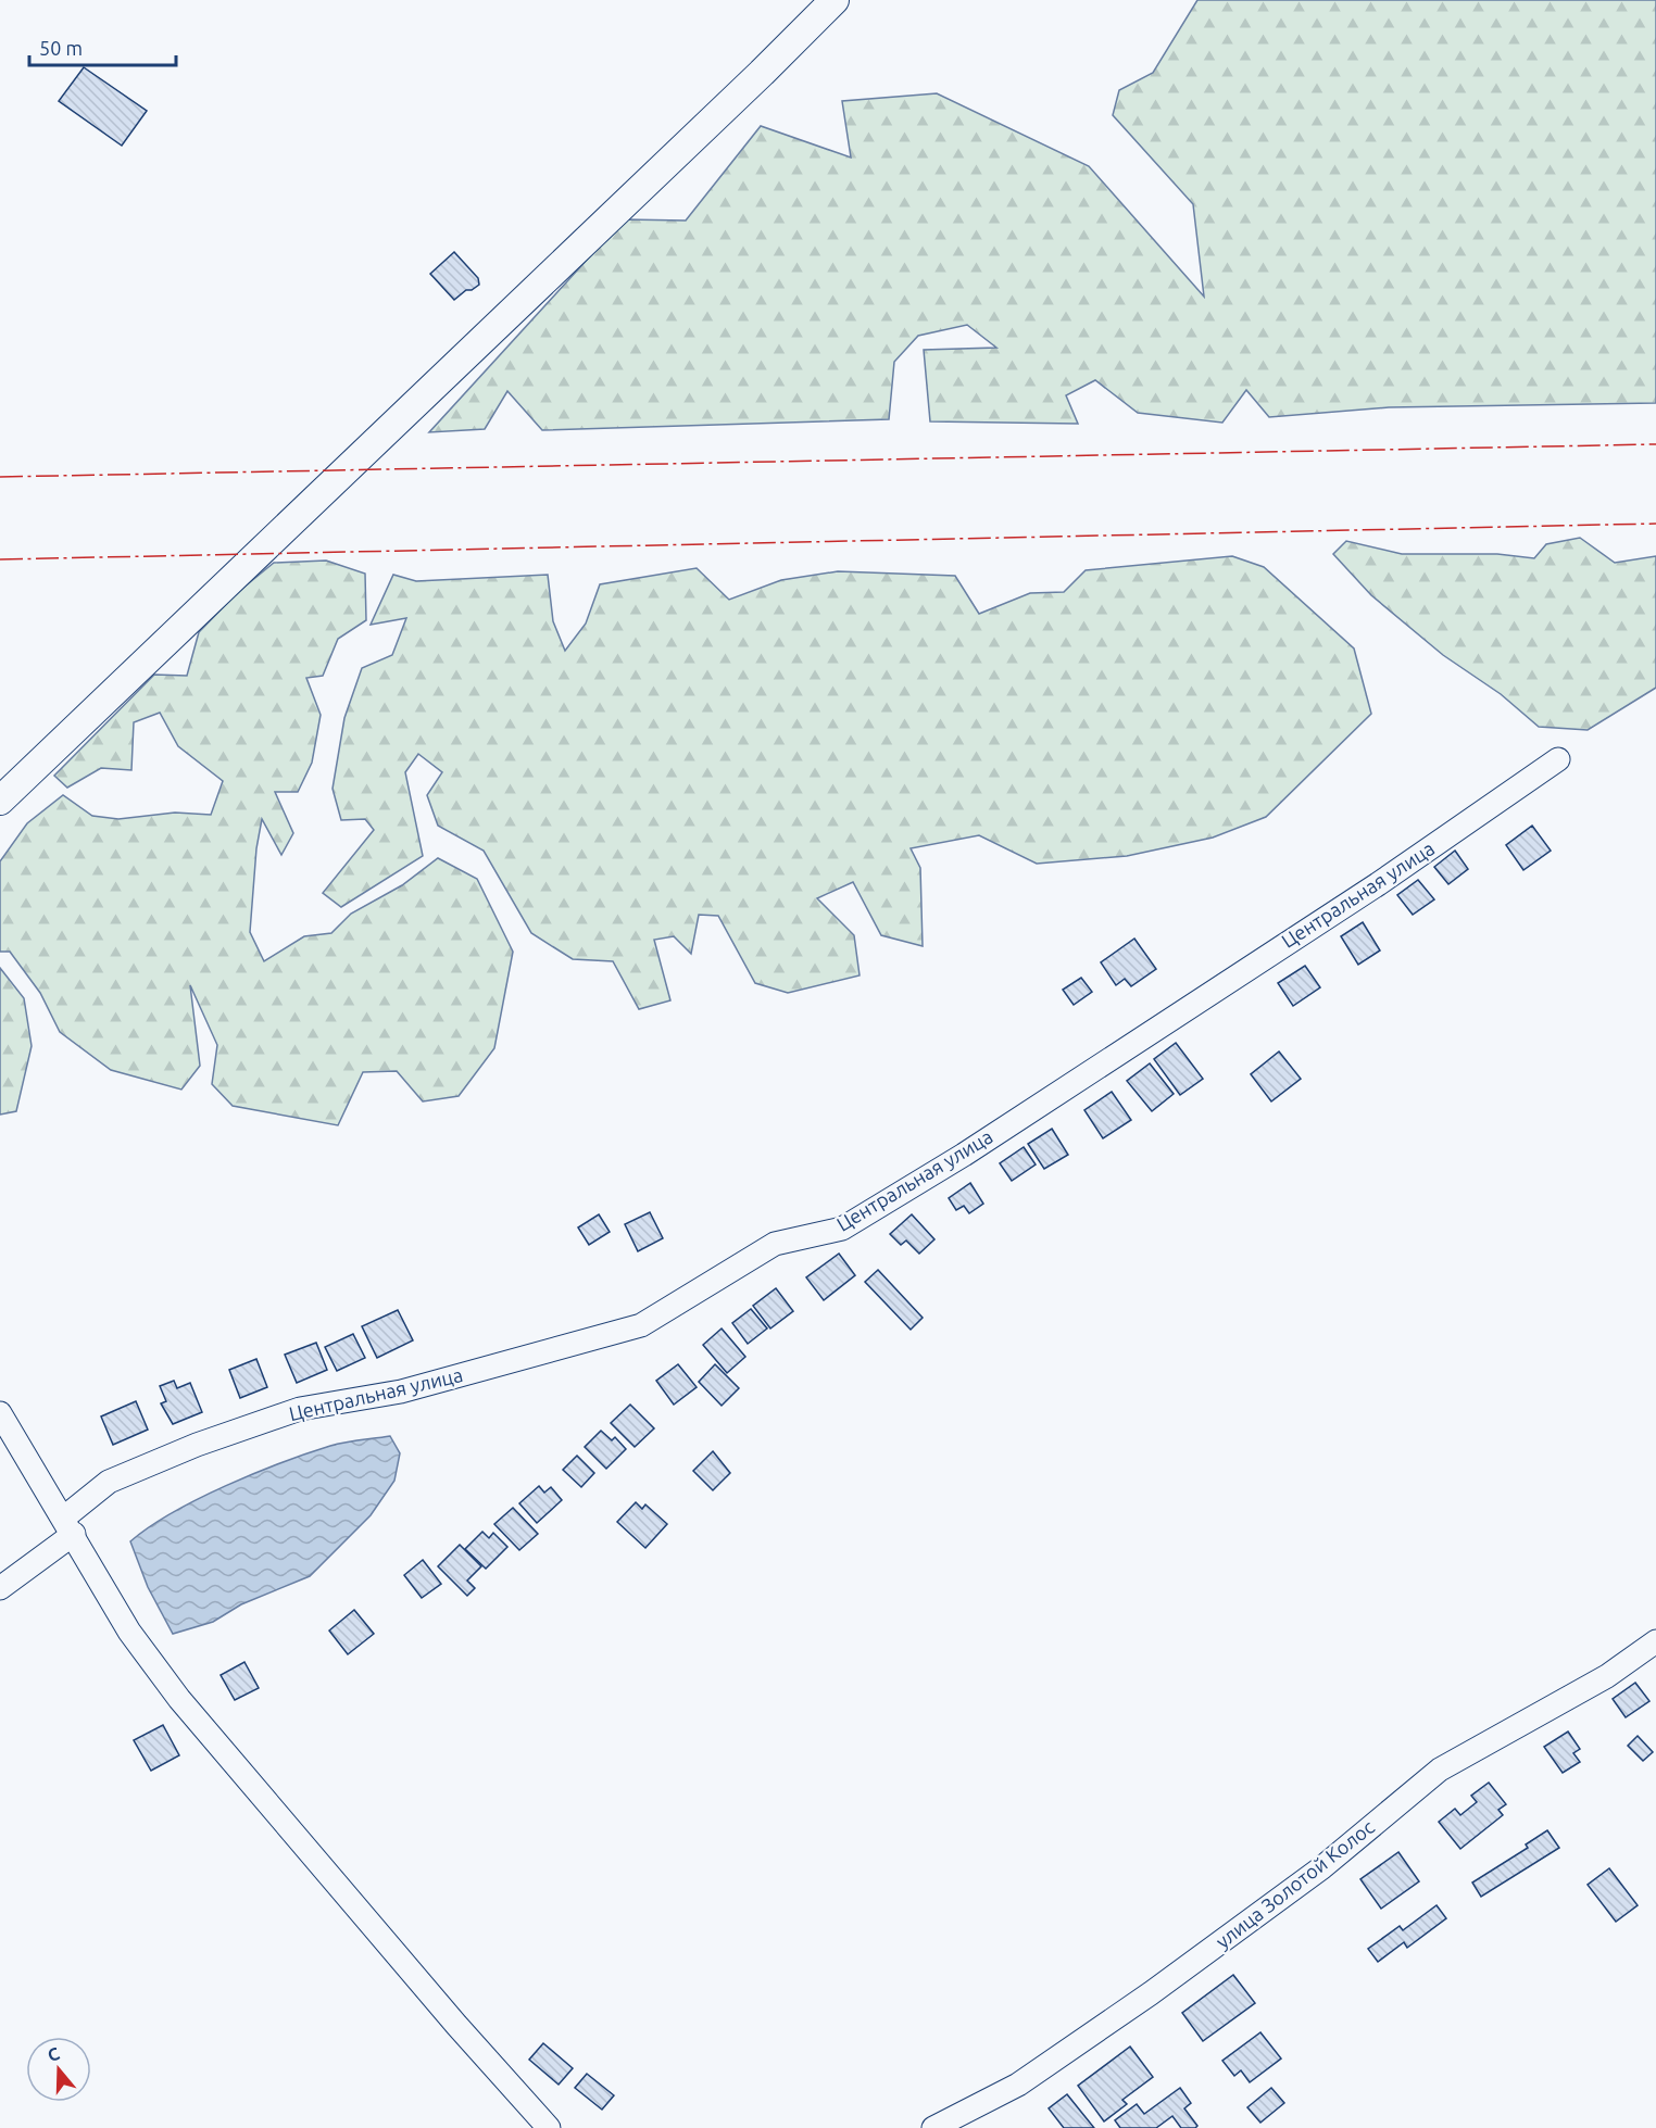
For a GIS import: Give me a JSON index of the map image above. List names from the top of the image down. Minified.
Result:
{"streets":{"street":["Центральная улица","улица Золотой Колос"]},"scale_bar":"50 m","north":"top"}
